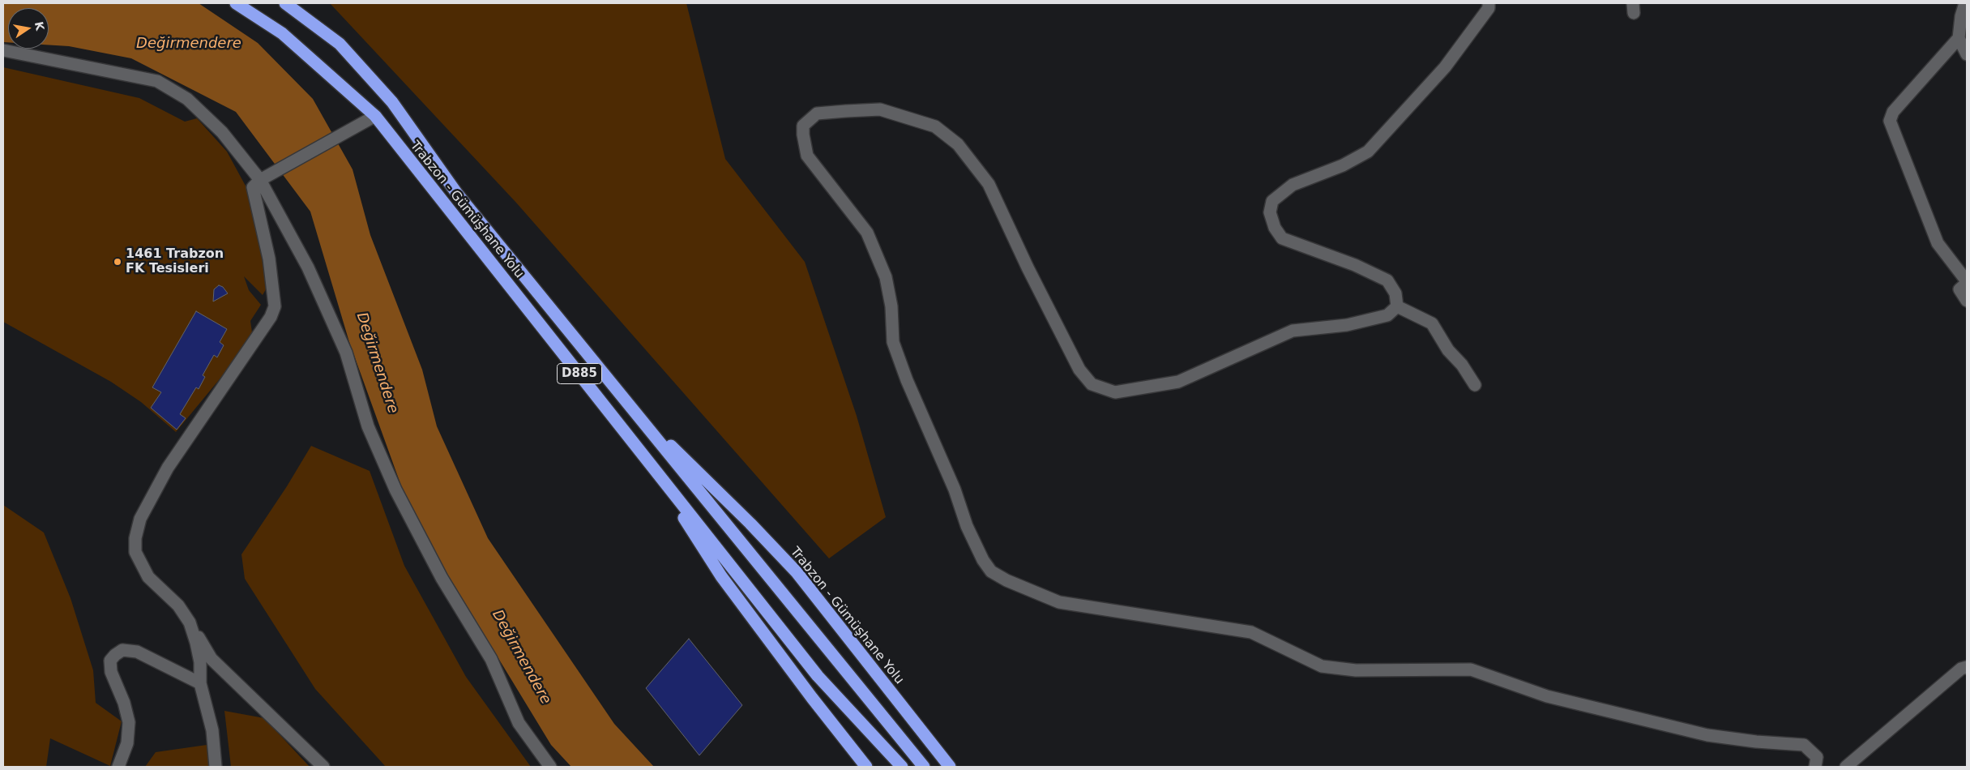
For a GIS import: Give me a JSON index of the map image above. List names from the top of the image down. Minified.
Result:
{"streets":{"highway":["Trabzon - Gümüşhane Yolu","D885"]},"water":["Değirmendere"],"places":["1461 Trabzon FK Tesisleri"],"north":"right"}
